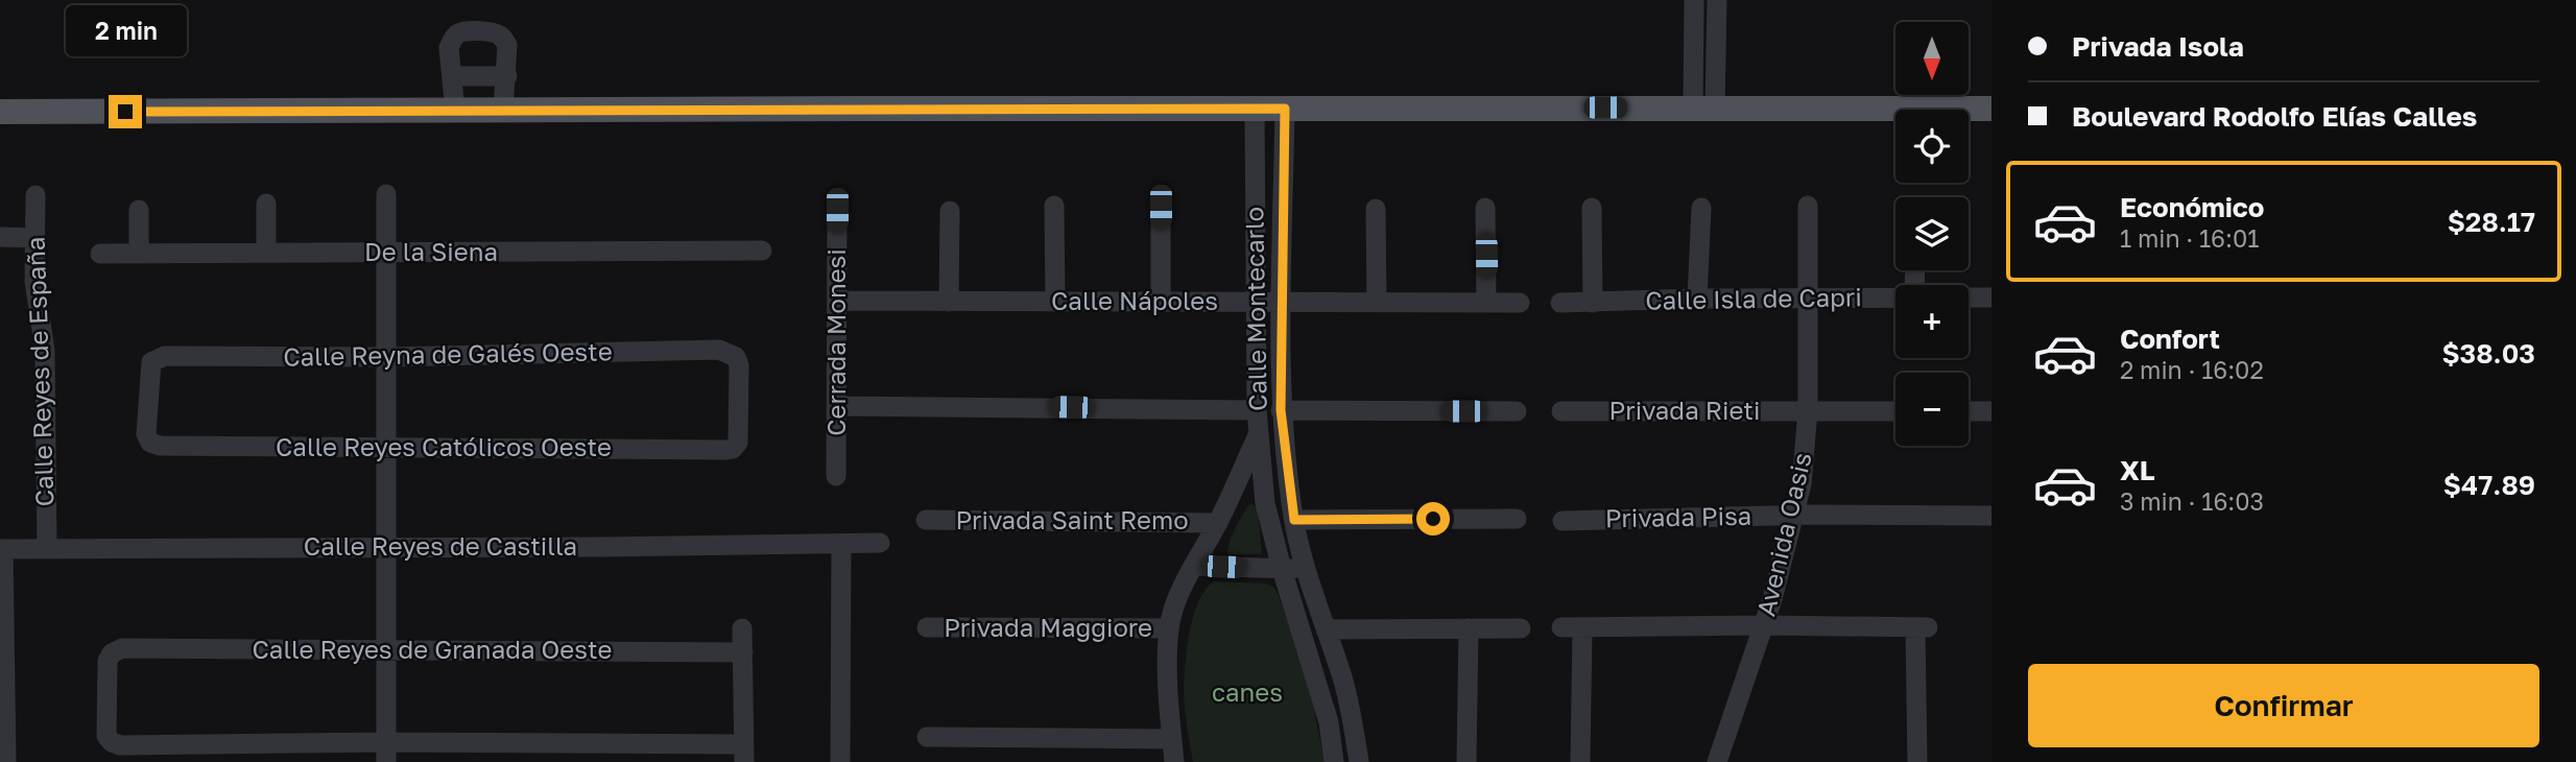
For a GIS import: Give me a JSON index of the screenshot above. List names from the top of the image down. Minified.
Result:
{"streets":{"street":["De la Siena","Calle Isla de Capri","Calle Nápoles","Calle Montecarlo","Cerrada Monesi","Calle Reyna de Galés Oeste","Calle Reyes de España","Privada Rieti","Calle Reyes Católicos Oeste","Privada Pisa","Privada Saint Remo","Avenida Oasis","Calle Reyes de Castilla","Privada Maggiore","Calle Reyes de Granada Oeste"]},"crossings":[["Calle Isla de Capri","Avenida Oasis"],["Calle Nápoles","Calle Montecarlo"],["Calle Nápoles","Cerrada Monesi"],["Calle Reyna de Galés Oeste","Calle Reyes Católicos Oeste"],["Calle Reyes de España","Calle Reyes de Castilla"],["Privada Rieti","Avenida Oasis"],["Privada Pisa","Avenida Oasis"]],"parks":["canes"],"north":"bottom","page":{"banner":["Privada Isola","Boulevard Rodolfo Elías Calles"],"bubble":"2 min","map_buttons":["+","−"],"list":[{"name":"Económico","note":"1 min · 16:01","value":"$28.17"},{"name":"Confort","note":"2 min · 16:02","value":"$38.03"},{"name":"XL","note":"3 min · 16:03","value":"$47.89"}],"buttons":"Confirmar"}}
